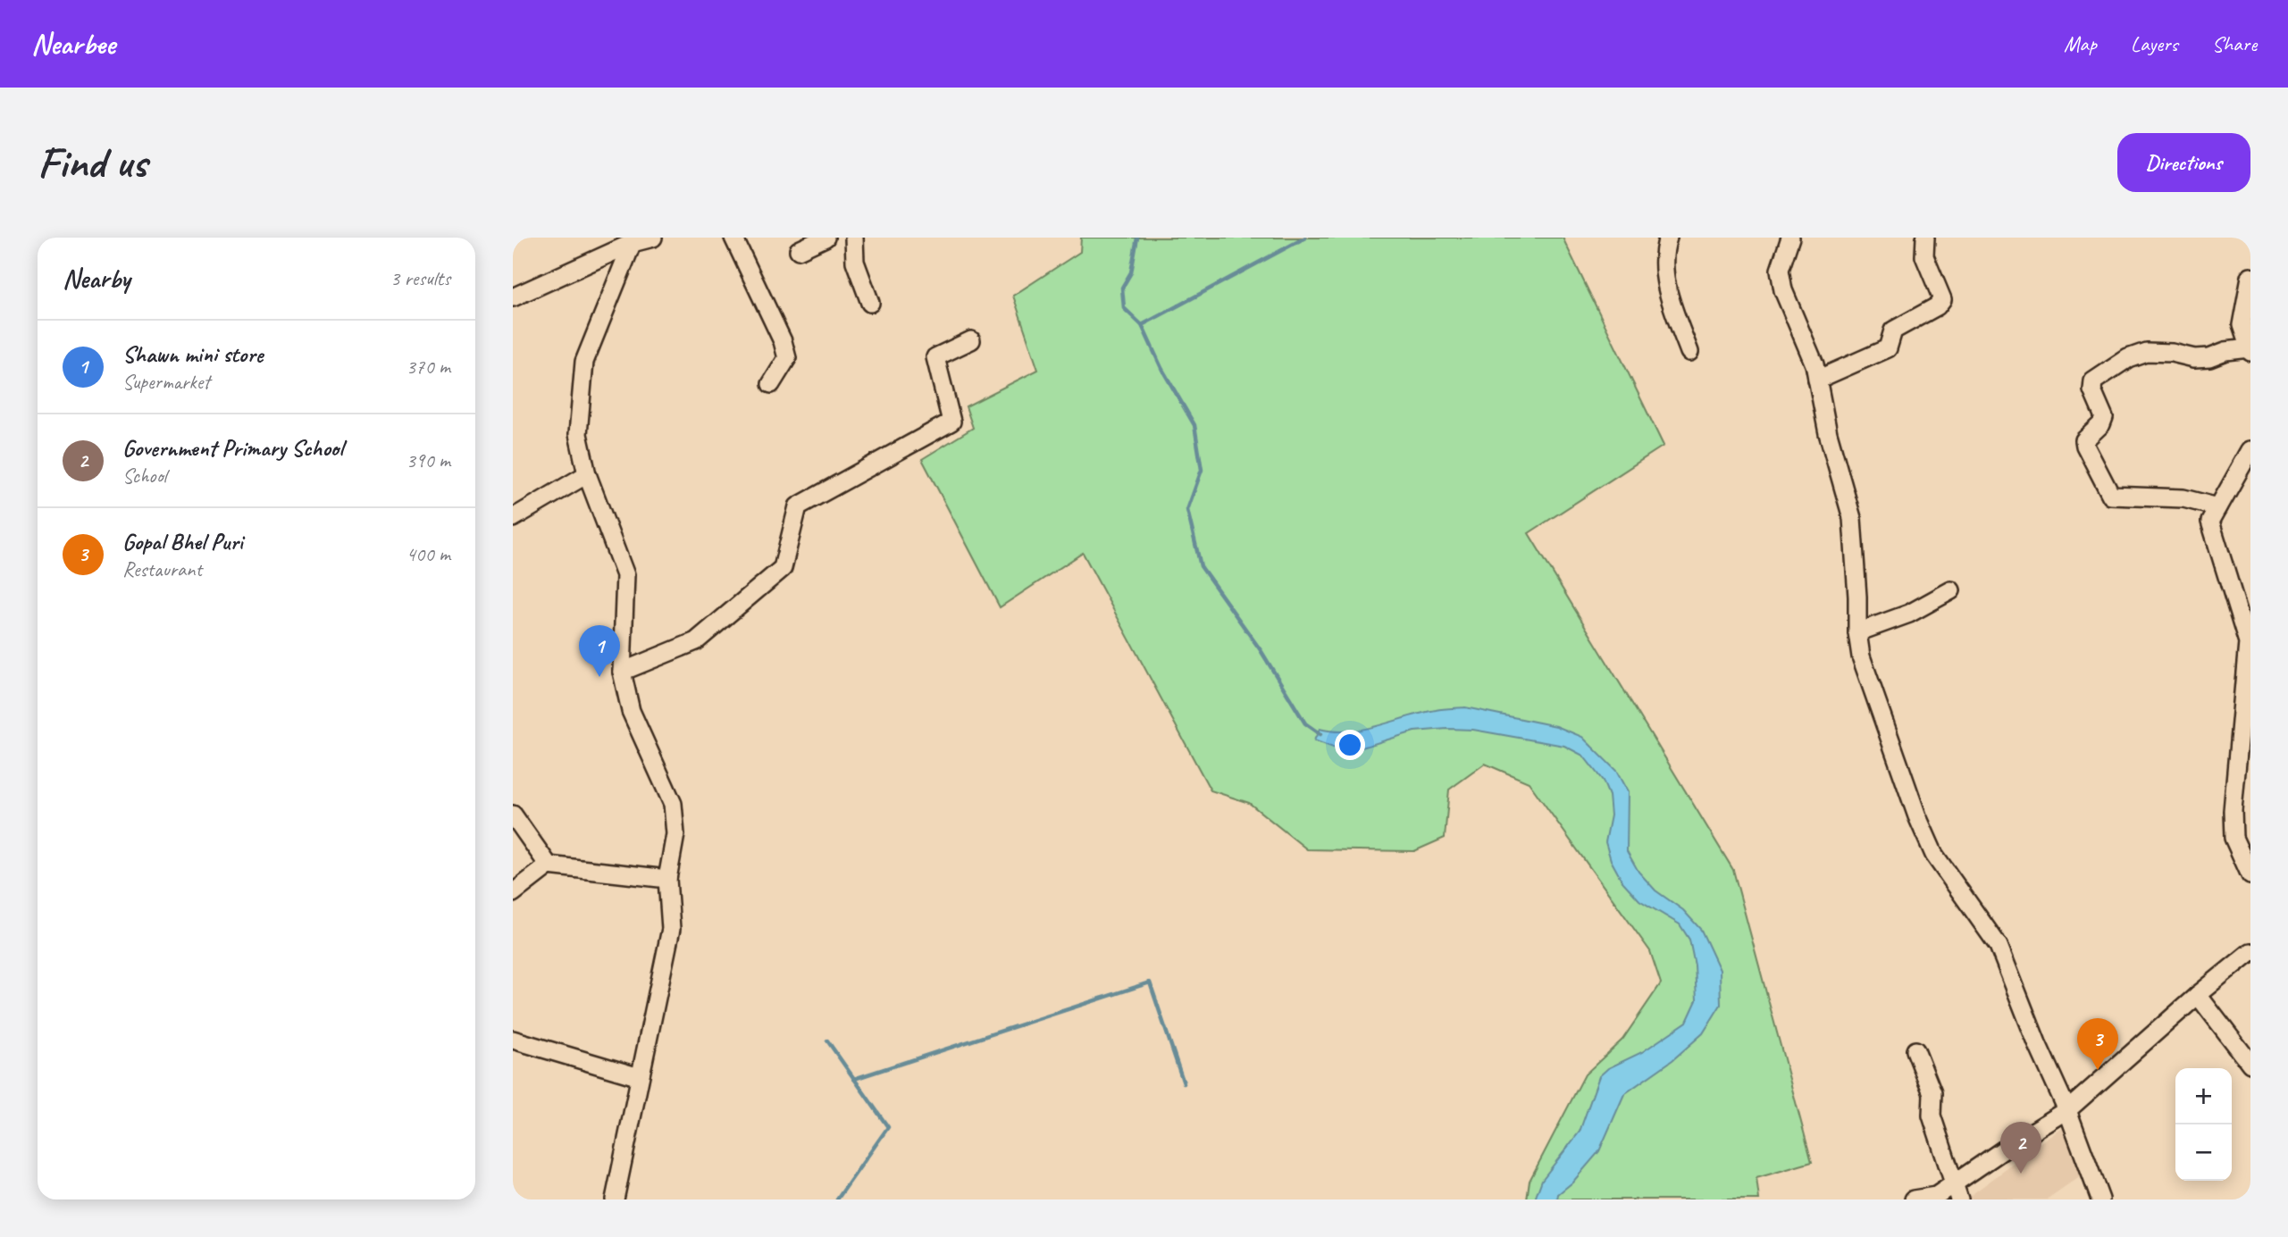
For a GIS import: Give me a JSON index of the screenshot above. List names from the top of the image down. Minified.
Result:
{"page":{"header":"Nearbee","nav":["Map","Layers","Share"],"buttons":"Directions","title":"Find us","heading":["Nearby","3 results"],"list":[{"mark":"1","name":"Shawn mini store","note":"Supermarket","value":"370 m"},{"mark":"2","name":"Government Primary School","note":"School","value":"390 m"},{"mark":"3","name":"Gopal Bhel Puri","note":"Restaurant","value":"400 m"}],"pins":["1","3","2"],"map_buttons":["+","−"]}}
